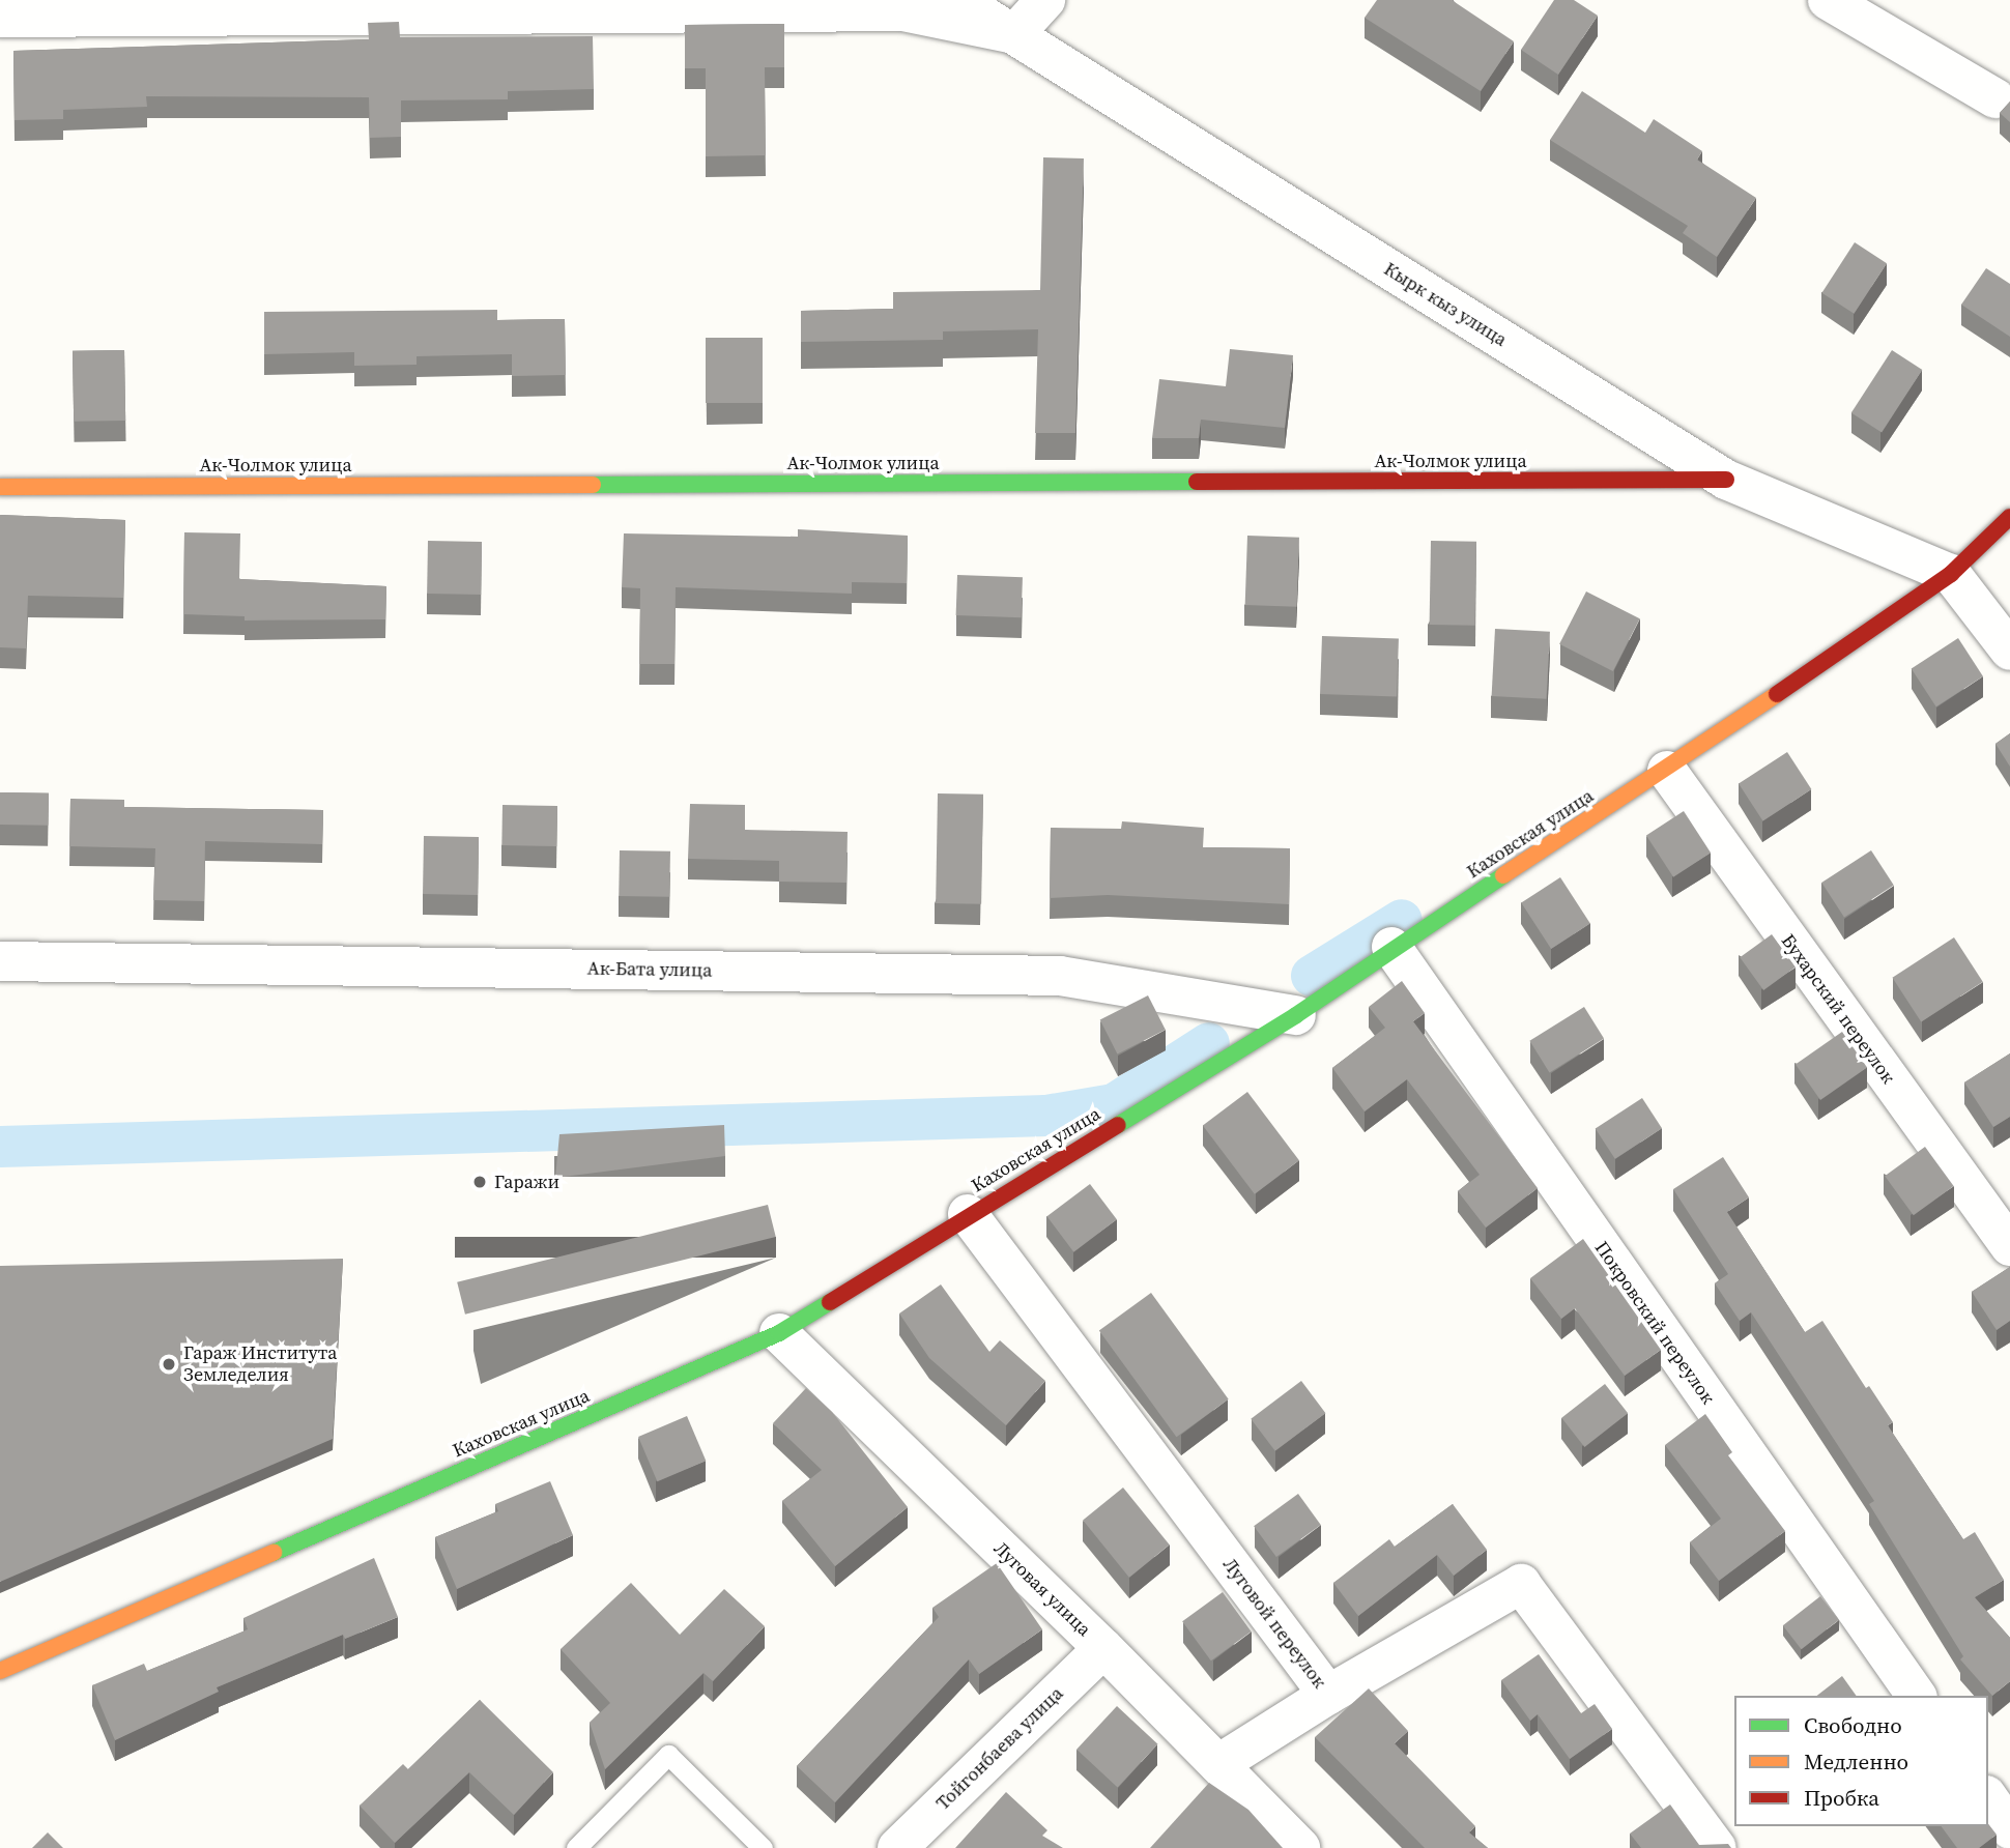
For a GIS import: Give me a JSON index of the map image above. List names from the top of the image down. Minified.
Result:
{"streets":{"street":["Кырк кыз улица","Ак-Чолмок улица","Каховская улица","Ак-Бата улица","Бухарский переулок","Покровский переулок","Луговая улица","Луговой переулок","Тойгонбаева улица"]},"crossings":[["Кырк кыз улица","Ак-Чолмок улица"],["Кырк кыз улица","Каховская улица"],["Каховская улица","Ак-Бата улица"],["Каховская улица","Бухарский переулок"],["Каховская улица","Покровский переулок"],["Каховская улица","Луговая улица"],["Каховская улица","Луговой переулок"],["Луговая улица","Тойгонбаева улица"]],"places":["Гаражи","Гараж Института Земледелия"],"legend":["Свободно","Медленно","Пробка"]}
